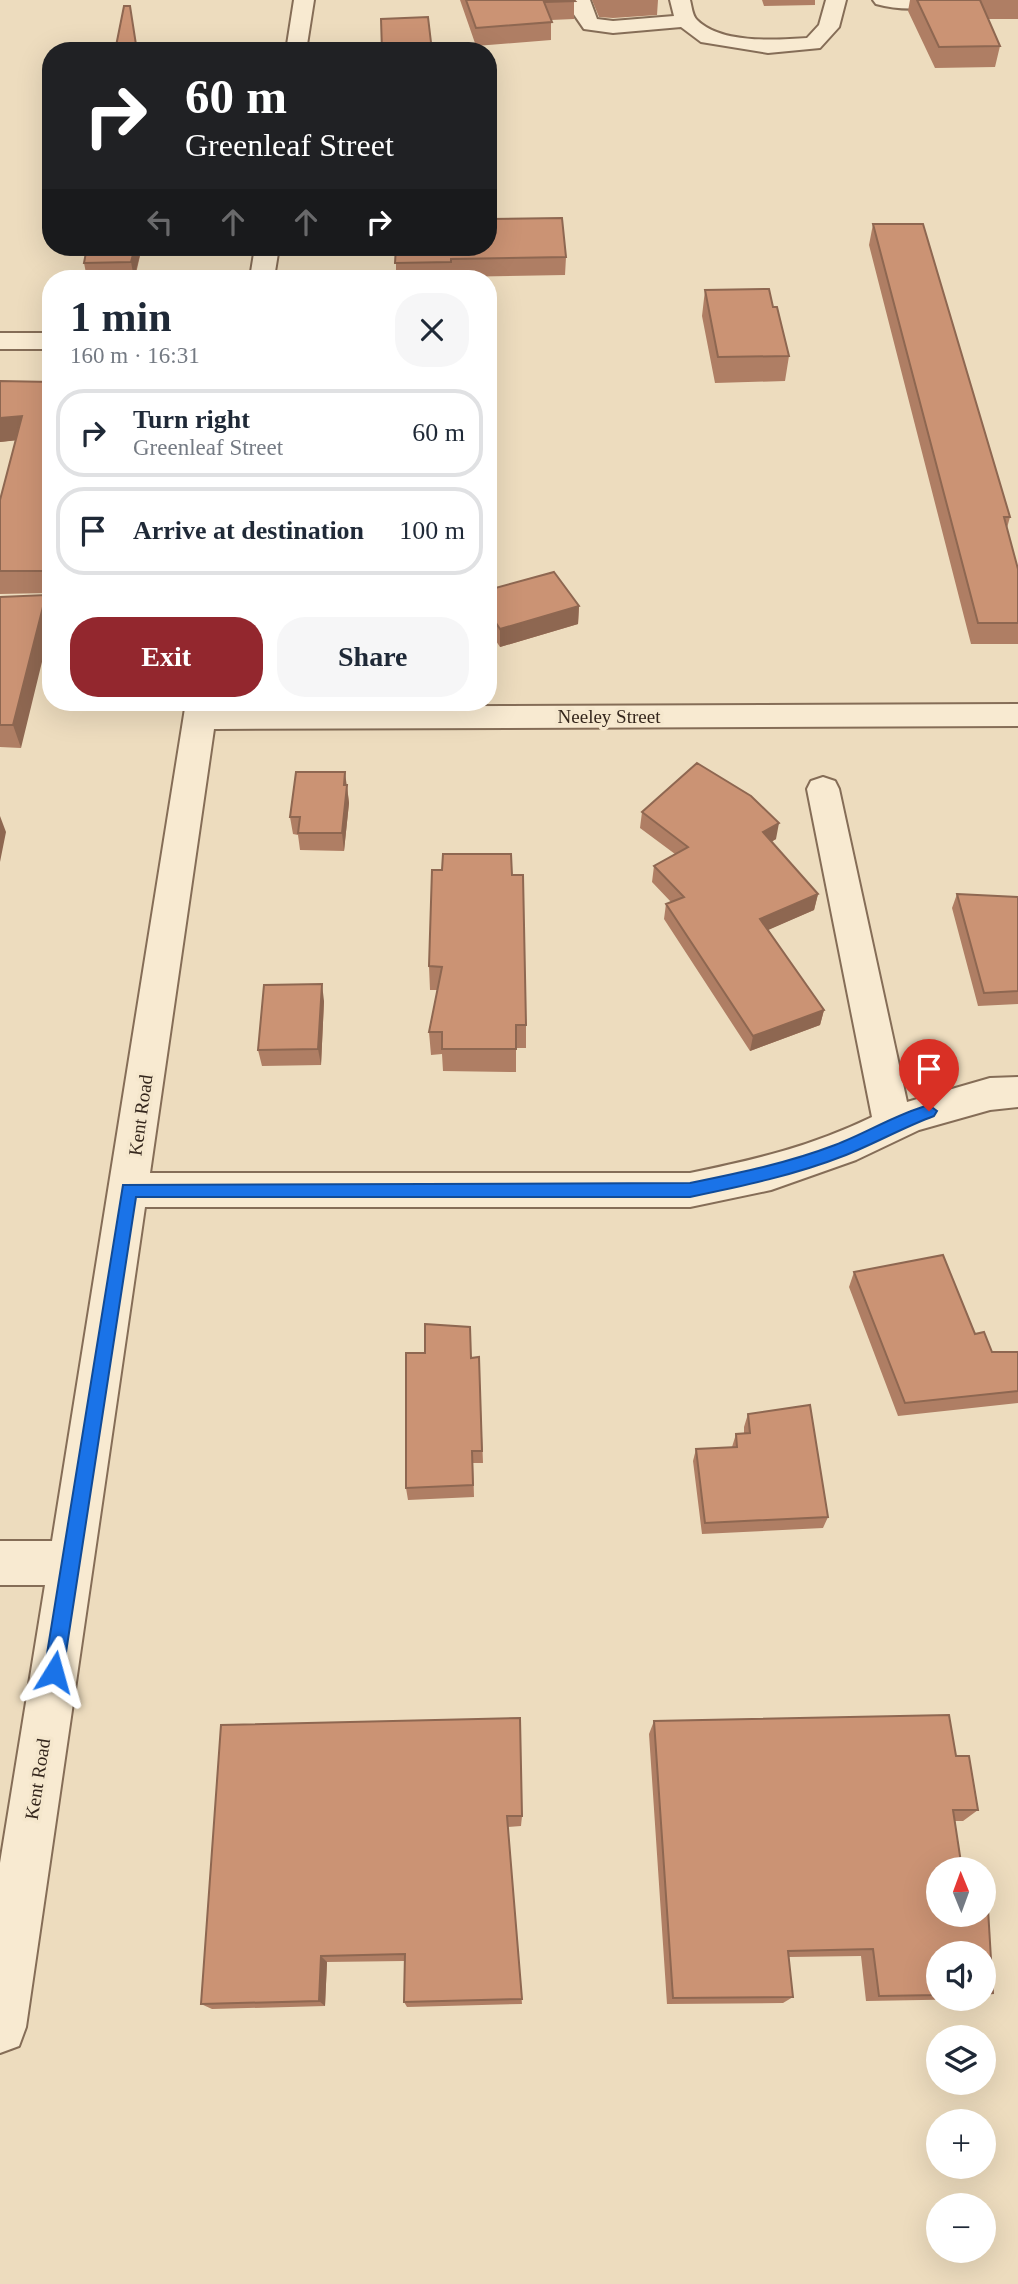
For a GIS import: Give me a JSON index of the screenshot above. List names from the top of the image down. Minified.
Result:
{"streets":{"street":["Neeley Street","Kent Road"]},"north":"top","page":{"turn":["60 m","Greenleaf Street"],"heading":["1 min","160 m · 16:31"],"list":[{"name":"Turn right","note":"Greenleaf Street","value":"60 m"},{"name":"Arrive at destination","value":"100 m"}],"buttons":["Exit","Share"],"map_buttons":["+","−"]}}
